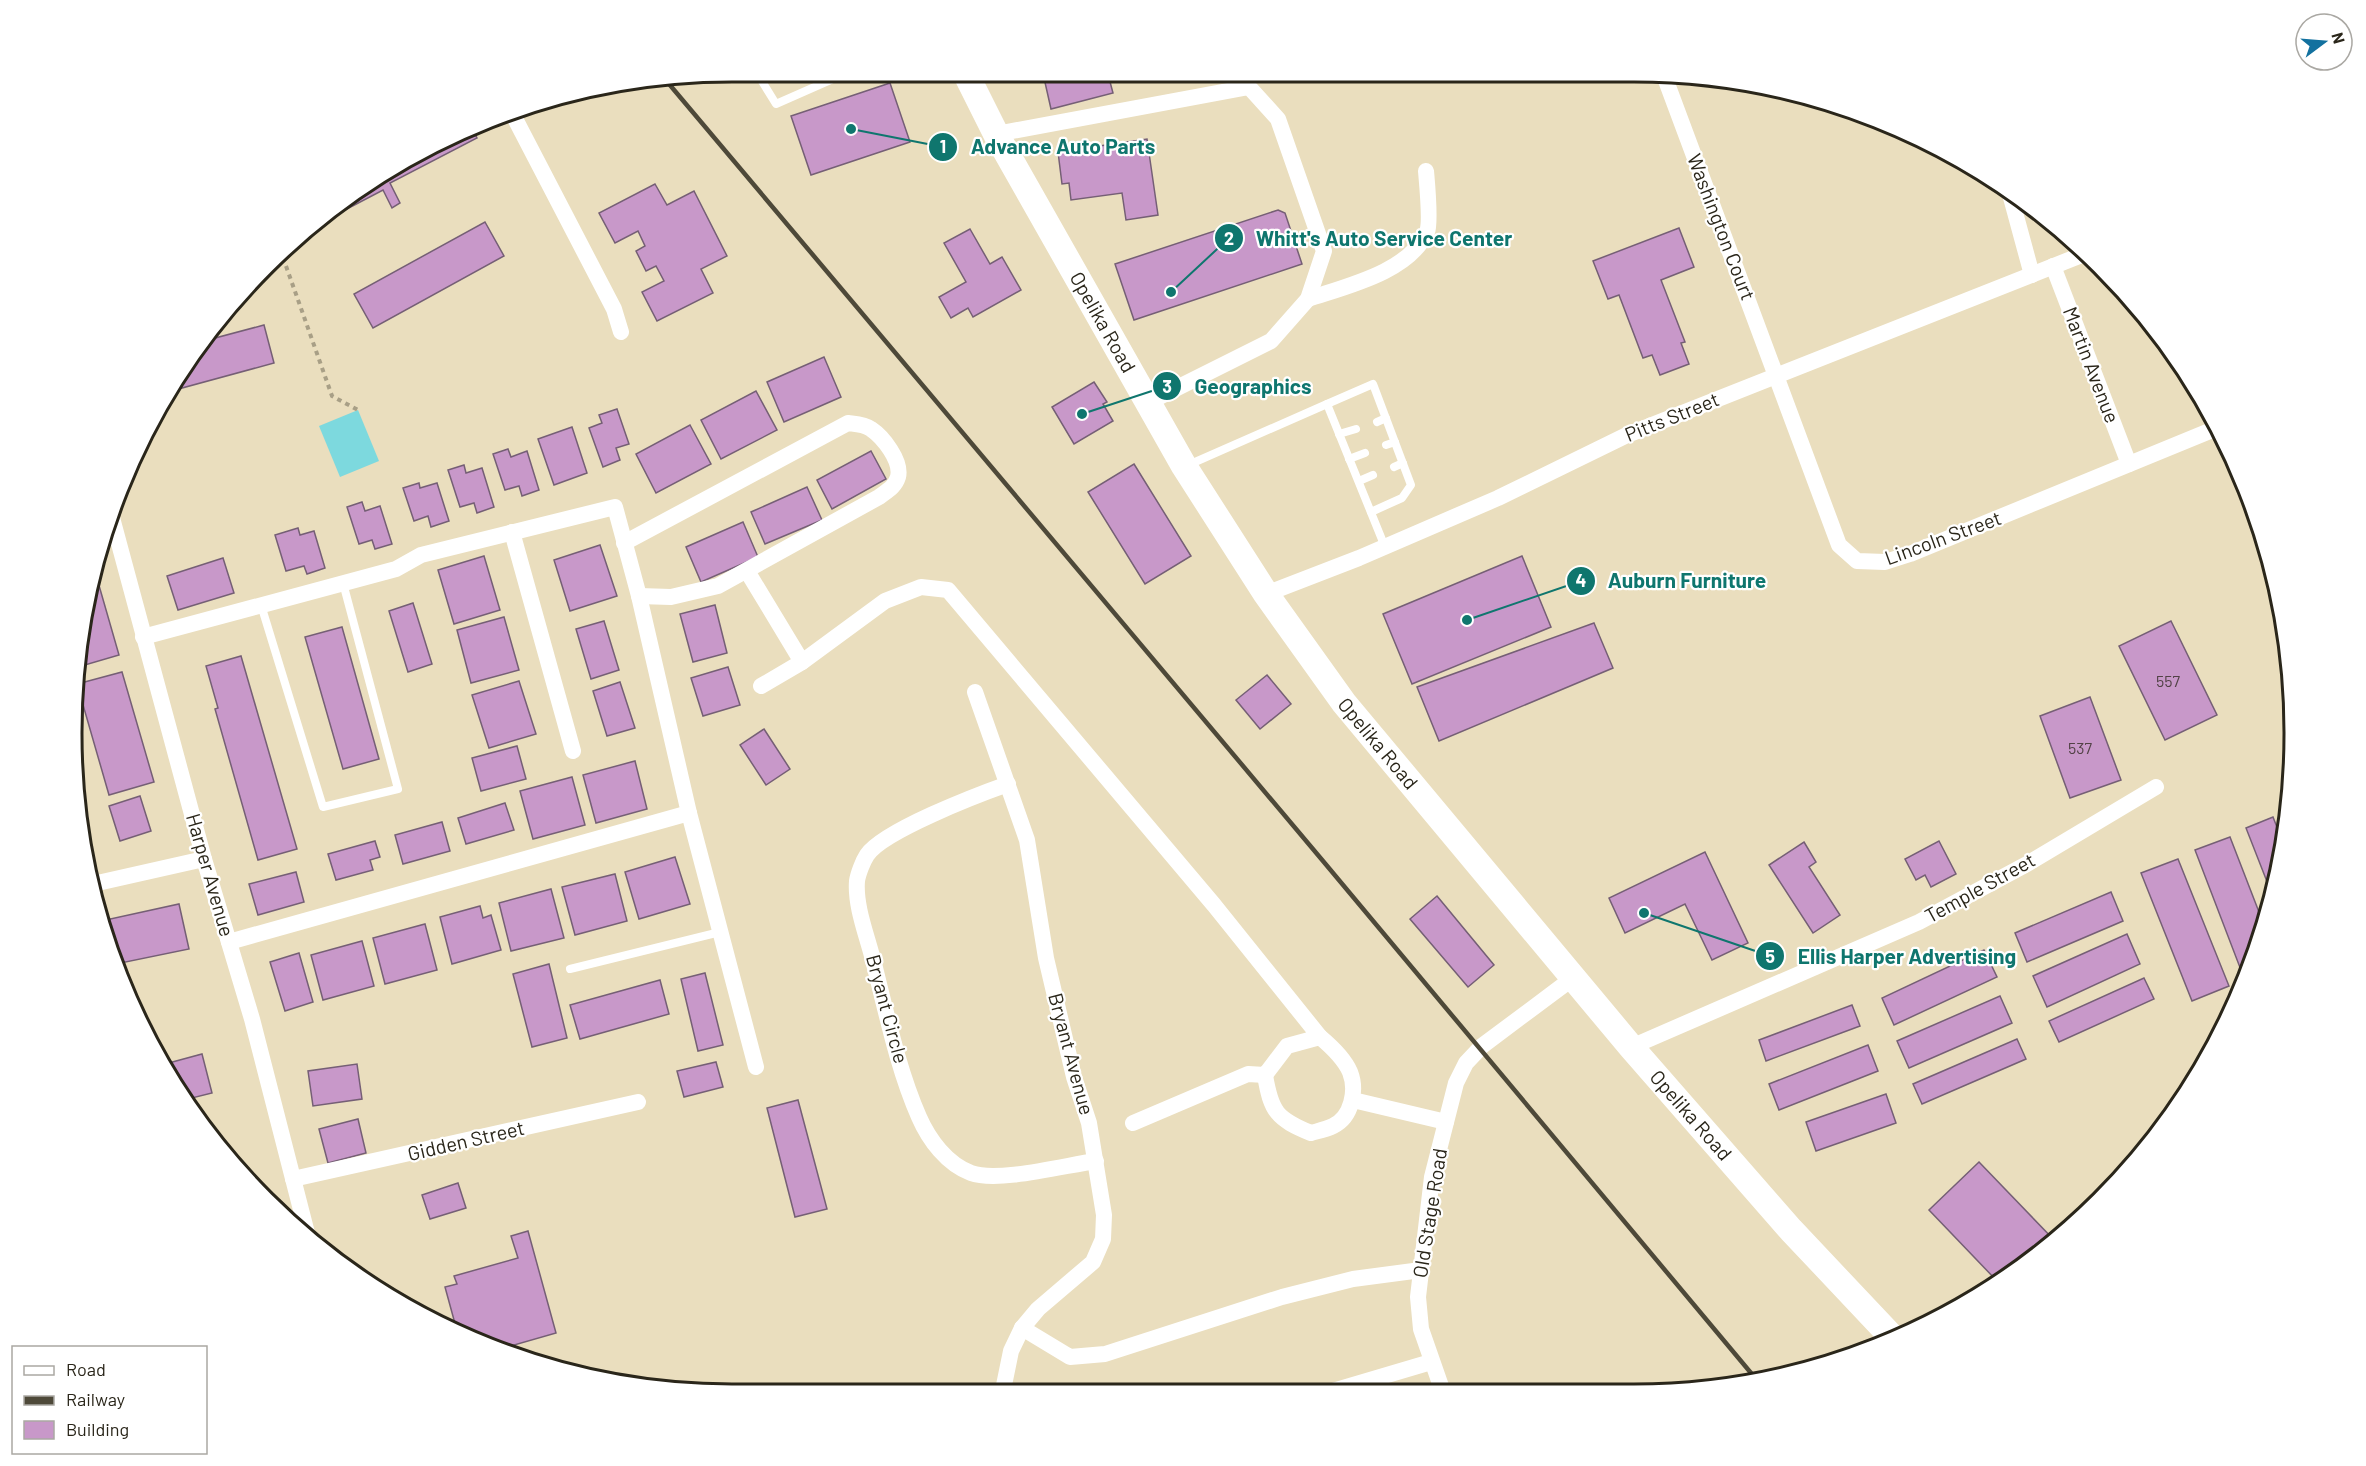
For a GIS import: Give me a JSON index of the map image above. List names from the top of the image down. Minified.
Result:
{"streets":{"main road":["Opelika Road"],"street":["Washington Court","Martin Avenue","Pitts Street","Lincoln Street","Harper Avenue","Temple Street","Bryant Circle","Bryant Avenue","Gidden Street","Old Stage Road"]},"crossings":[["Washington Court","Pitts Street"],["Washington Court","Lincoln Street"],["Opelika Road","Pitts Street"],["Opelika Road","Temple Street"],["Opelika Road","Old Stage Road"],["Martin Avenue","Pitts Street"],["Martin Avenue","Lincoln Street"],["Pitts Street","Lincoln Street"],["Harper Avenue","Gidden Street"],["Bryant Circle","Bryant Avenue"]],"places":["Advance Auto Parts","Whitt's Auto Service Center","Geographics","Auburn Furniture","Ellis Harper Advertising"],"house_numbers":["557","537"],"legend":["Road","Railway","Building"],"north":"right"}
